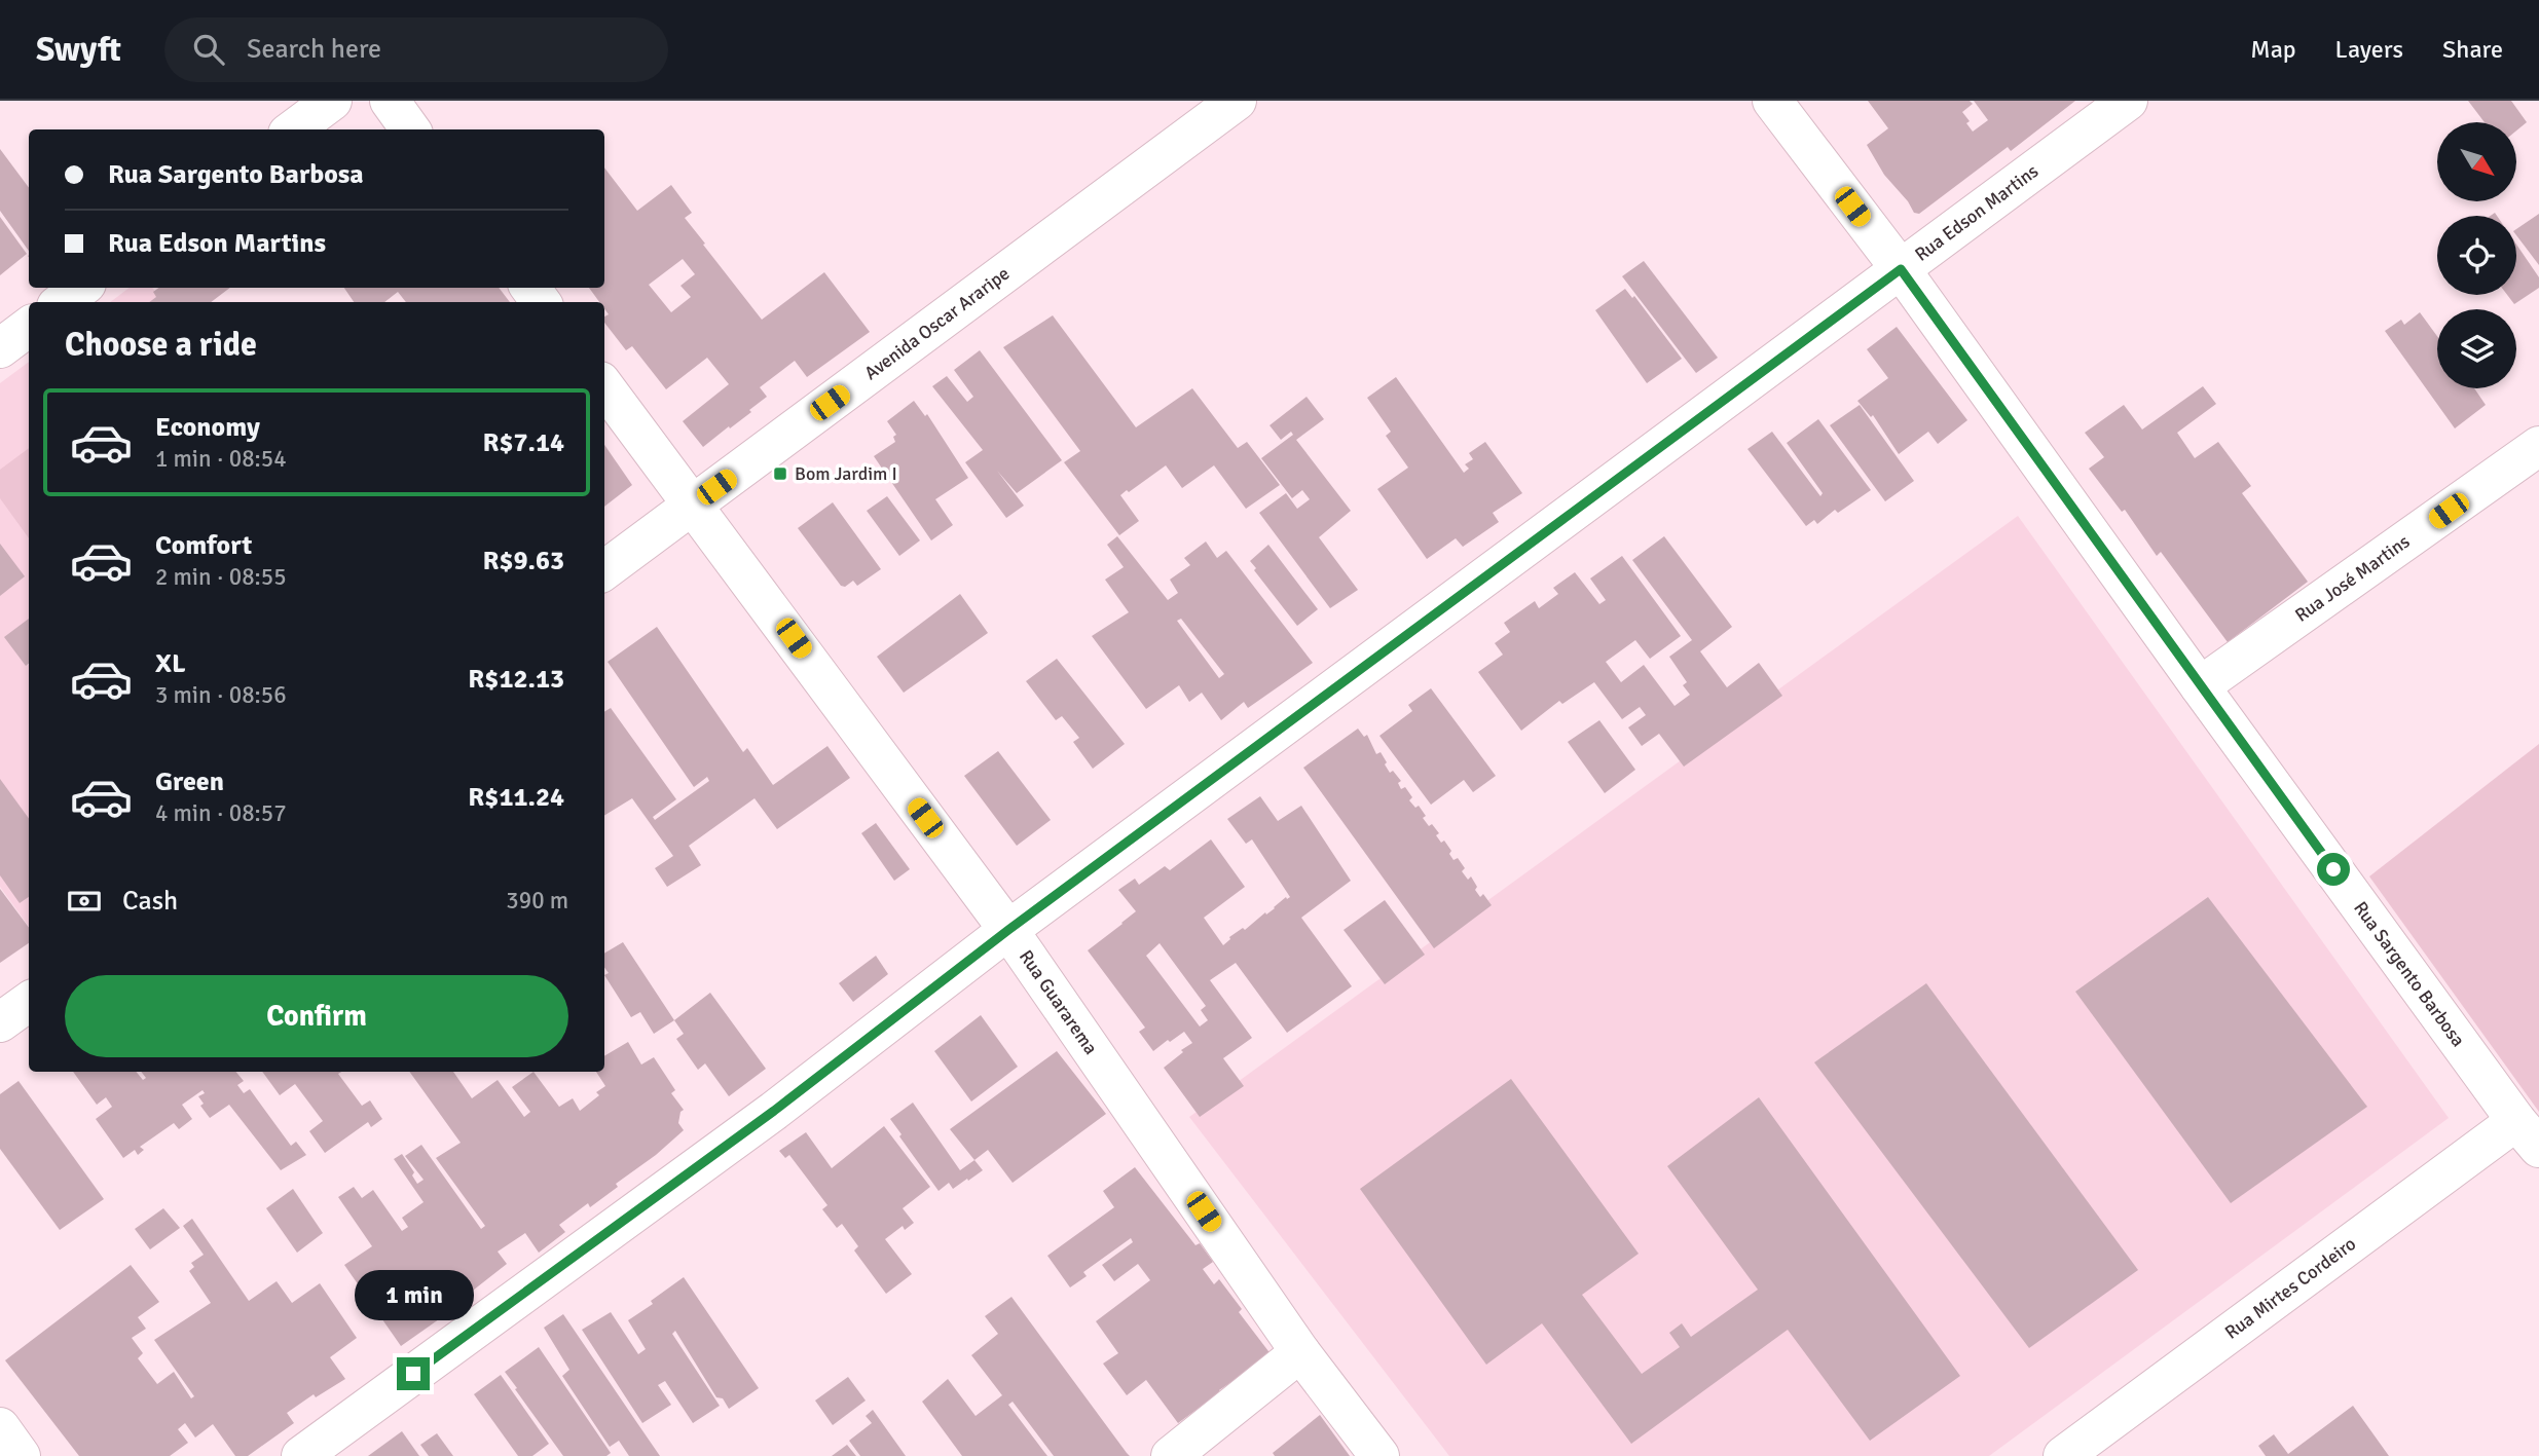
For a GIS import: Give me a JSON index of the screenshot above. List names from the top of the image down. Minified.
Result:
{"streets":{"street":["Rua Edson Martins","Avenida Oscar Araripe","Rua José Martins","Rua Sargento Barbosa","Rua Guararema","Rua Mirtes Cordeiro"]},"crossings":[["Rua Edson Martins","Rua Sargento Barbosa"],["Rua Edson Martins","Rua Guararema"],["Avenida Oscar Araripe","Rua Guararema"],["Rua José Martins","Rua Sargento Barbosa"],["Rua Sargento Barbosa","Rua Mirtes Cordeiro"]],"places":{"transit":["Bom Jardim I"]},"north":"bottom right","page":{"header":"Swyft","search":"Search here","nav":["Map","Layers","Share"],"banner":["Rua Sargento Barbosa","Rua Edson Martins"],"heading":"Choose a ride","list":[{"name":"Economy","note":"1 min · 08:54","value":"R$7.14"},{"name":"Comfort","note":"2 min · 08:55","value":"R$9.63"},{"name":"XL","note":"3 min · 08:56","value":"R$12.13"},{"name":"Green","note":"4 min · 08:57","value":"R$11.24"}],"pay":["Cash","390 m"],"buttons":"Confirm","bubble":"1 min"}}
